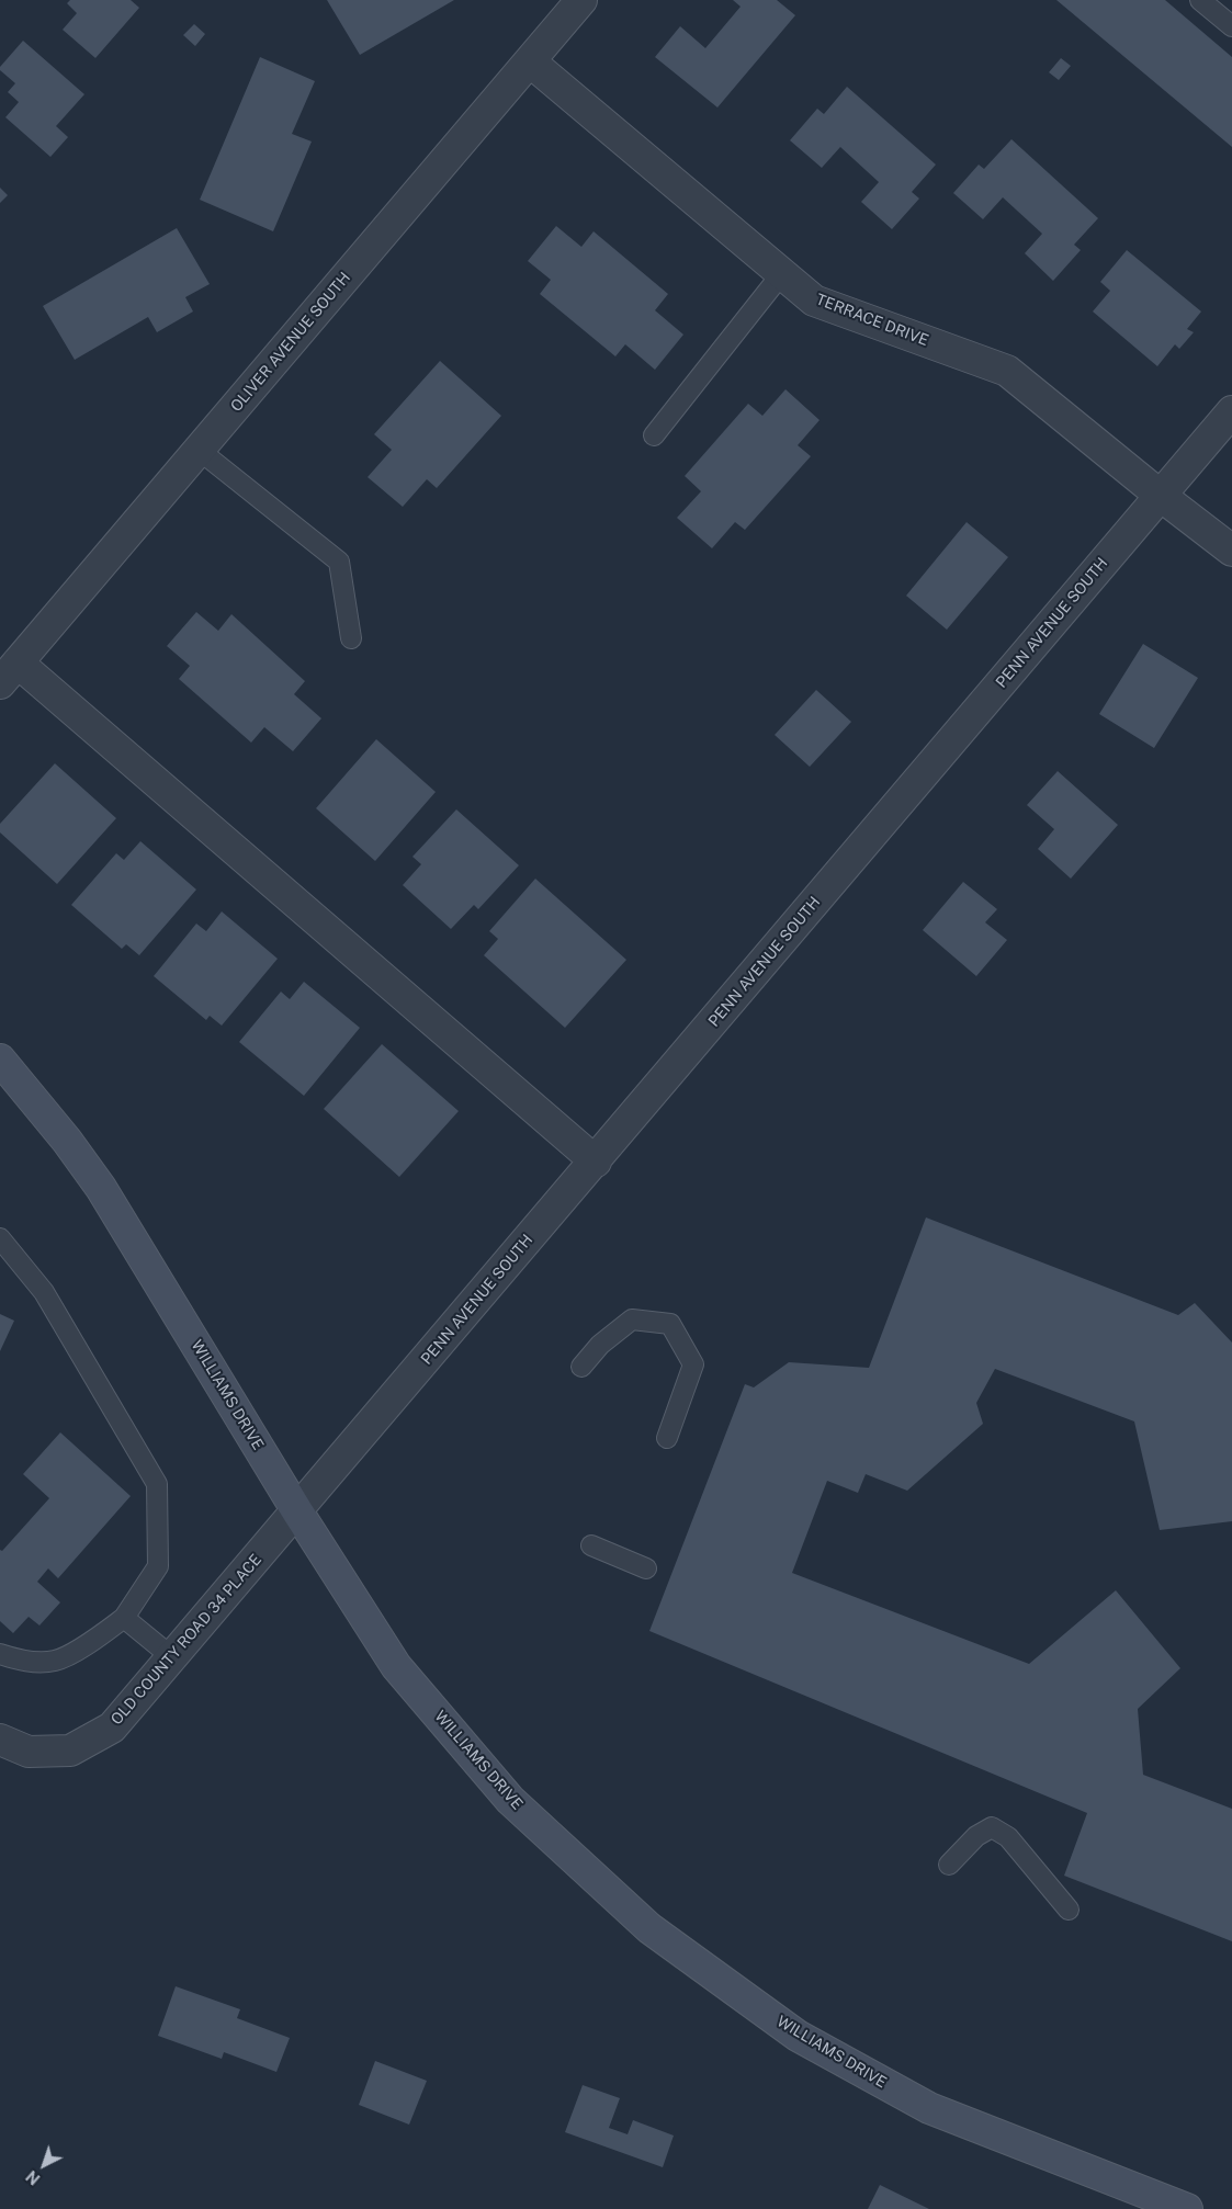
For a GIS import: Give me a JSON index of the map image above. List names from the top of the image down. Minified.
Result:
{"streets":{"main road":["WILLIAMS DRIVE"],"street":["TERRACE DRIVE","OLIVER AVENUE SOUTH","PENN AVENUE SOUTH","OLD COUNTY ROAD 34 PLACE"]},"crossings":[["TERRACE DRIVE","OLIVER AVENUE SOUTH"],["TERRACE DRIVE","PENN AVENUE SOUTH"],["PENN AVENUE SOUTH","WILLIAMS DRIVE"],["PENN AVENUE SOUTH","OLD COUNTY ROAD 34 PLACE"],["WILLIAMS DRIVE","OLD COUNTY ROAD 34 PLACE"]],"north":"bottom left"}
